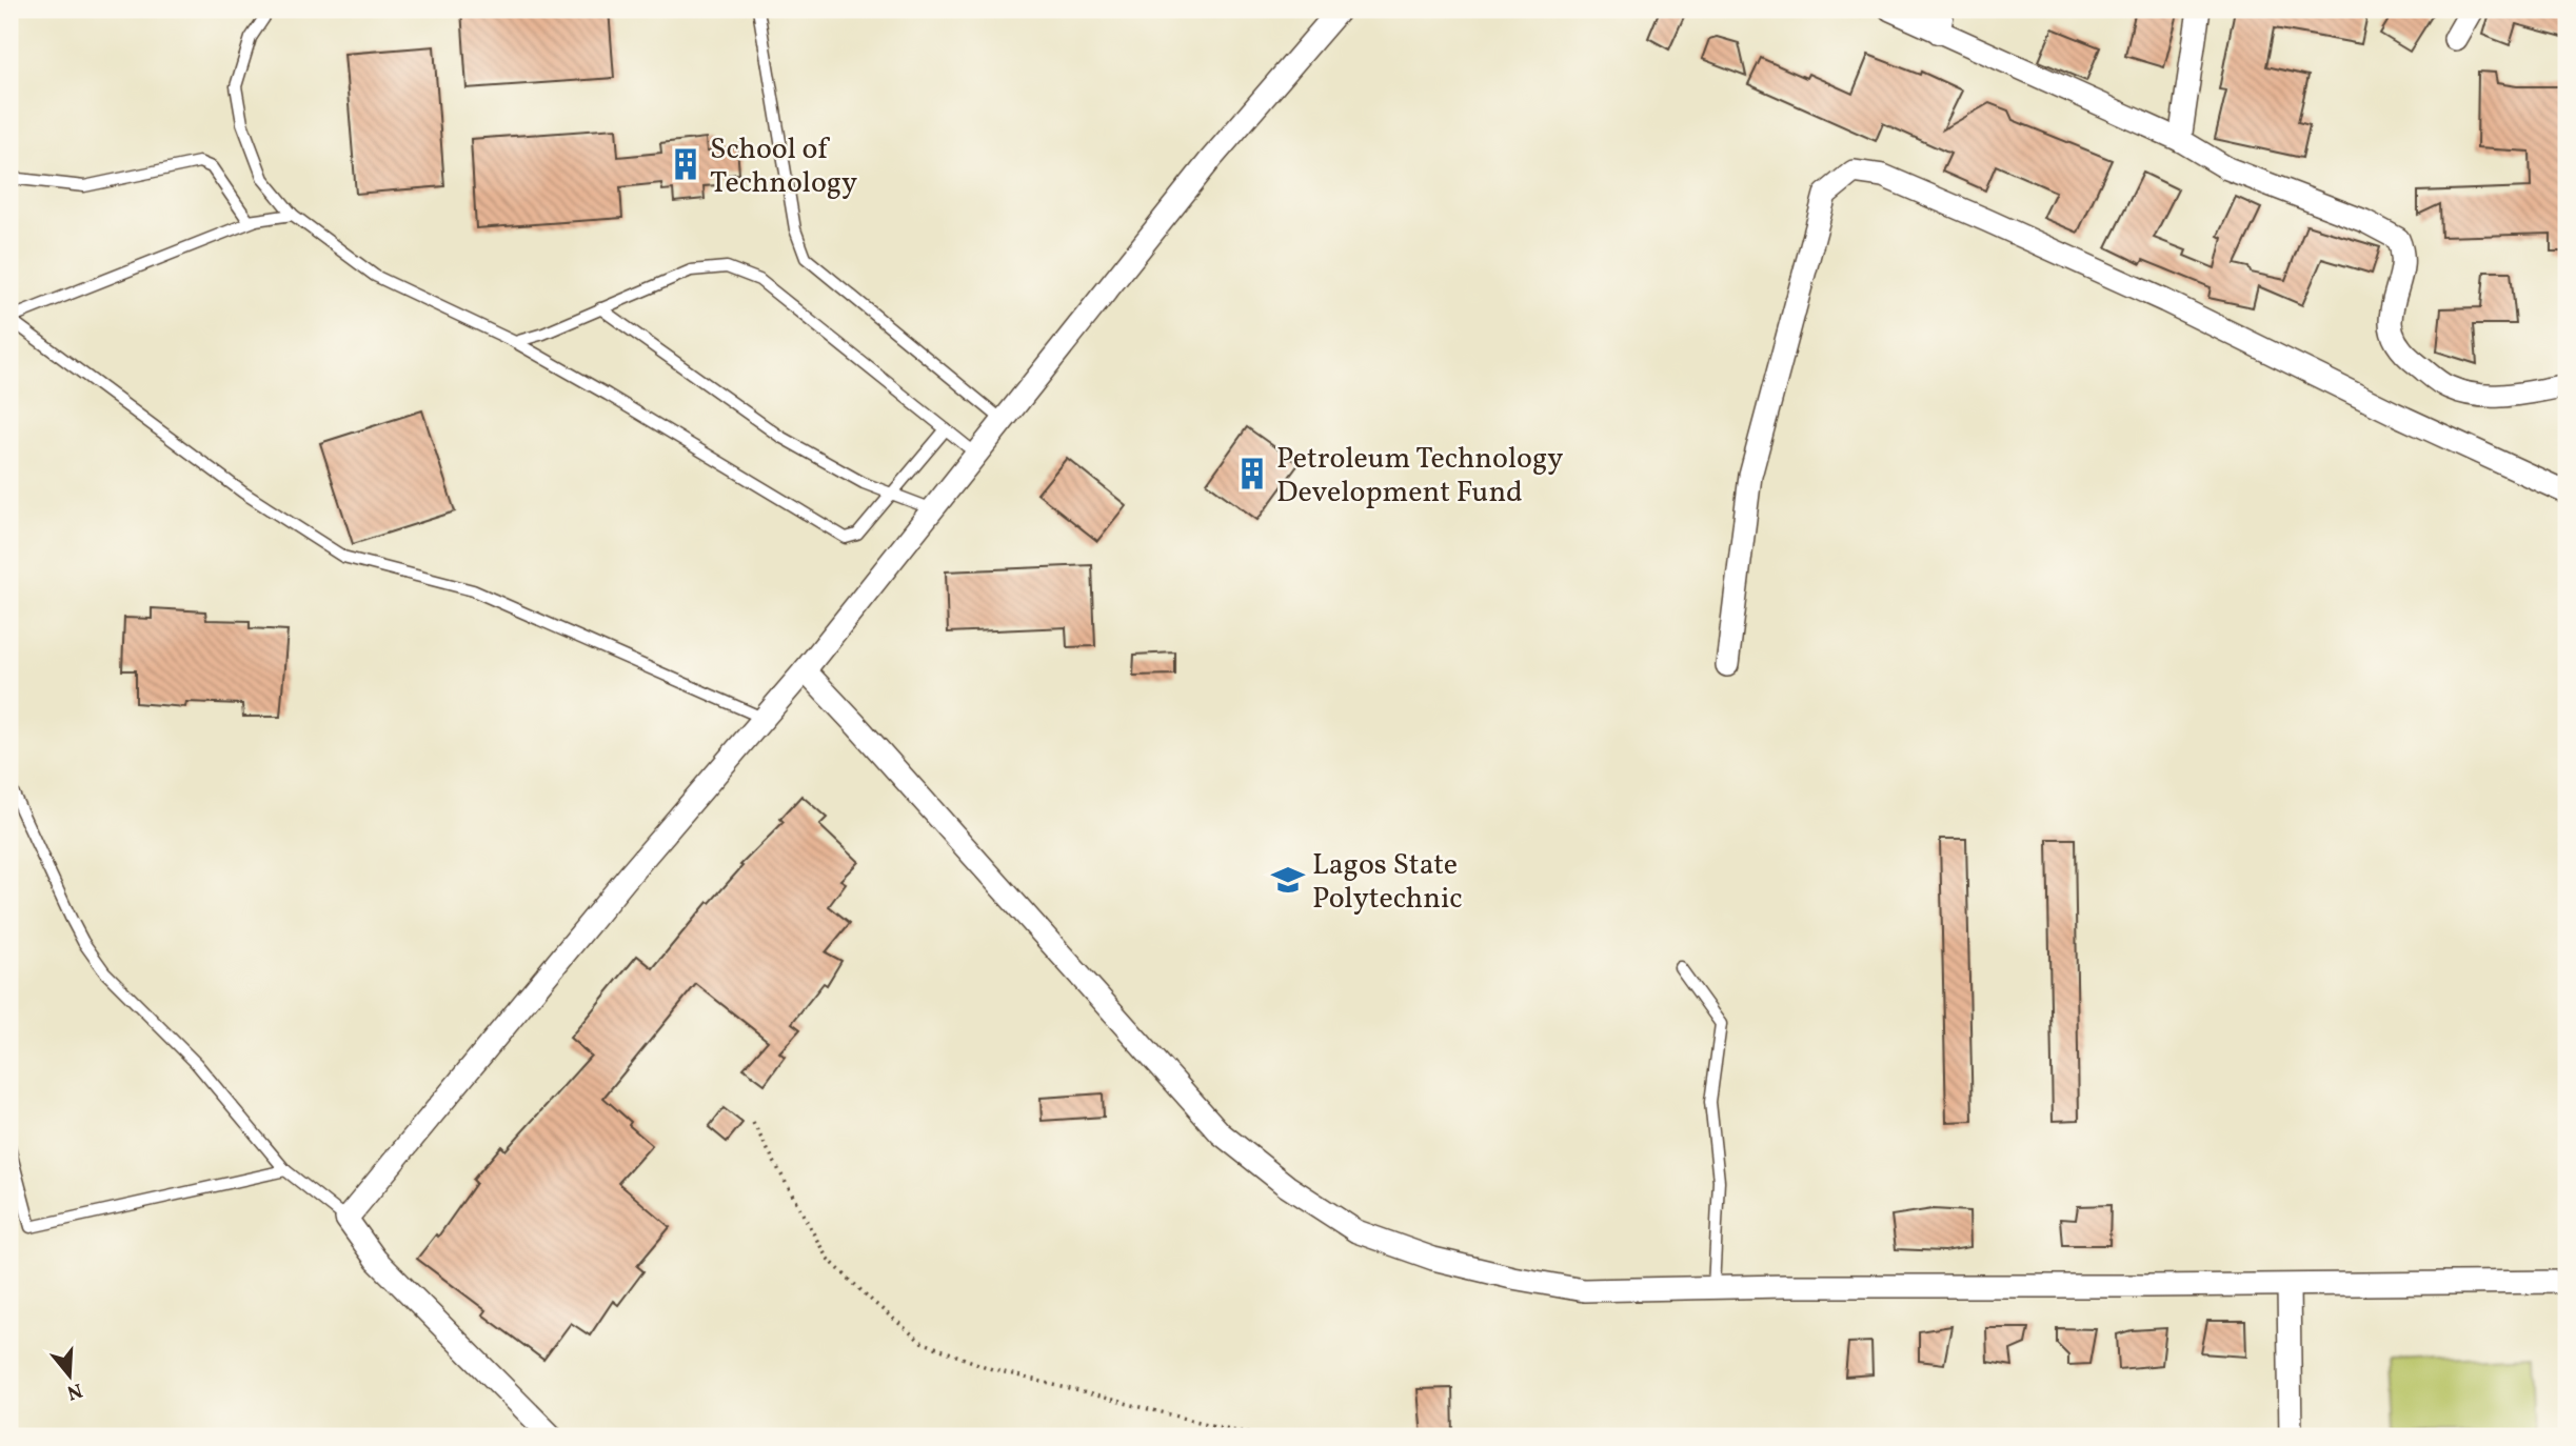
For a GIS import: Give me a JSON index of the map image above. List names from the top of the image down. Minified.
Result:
{"places":{"building":["School of Technology","Petroleum Technology Development Fund"],"school or university":["Lagos State Polytechnic"]},"north":"bottom"}
